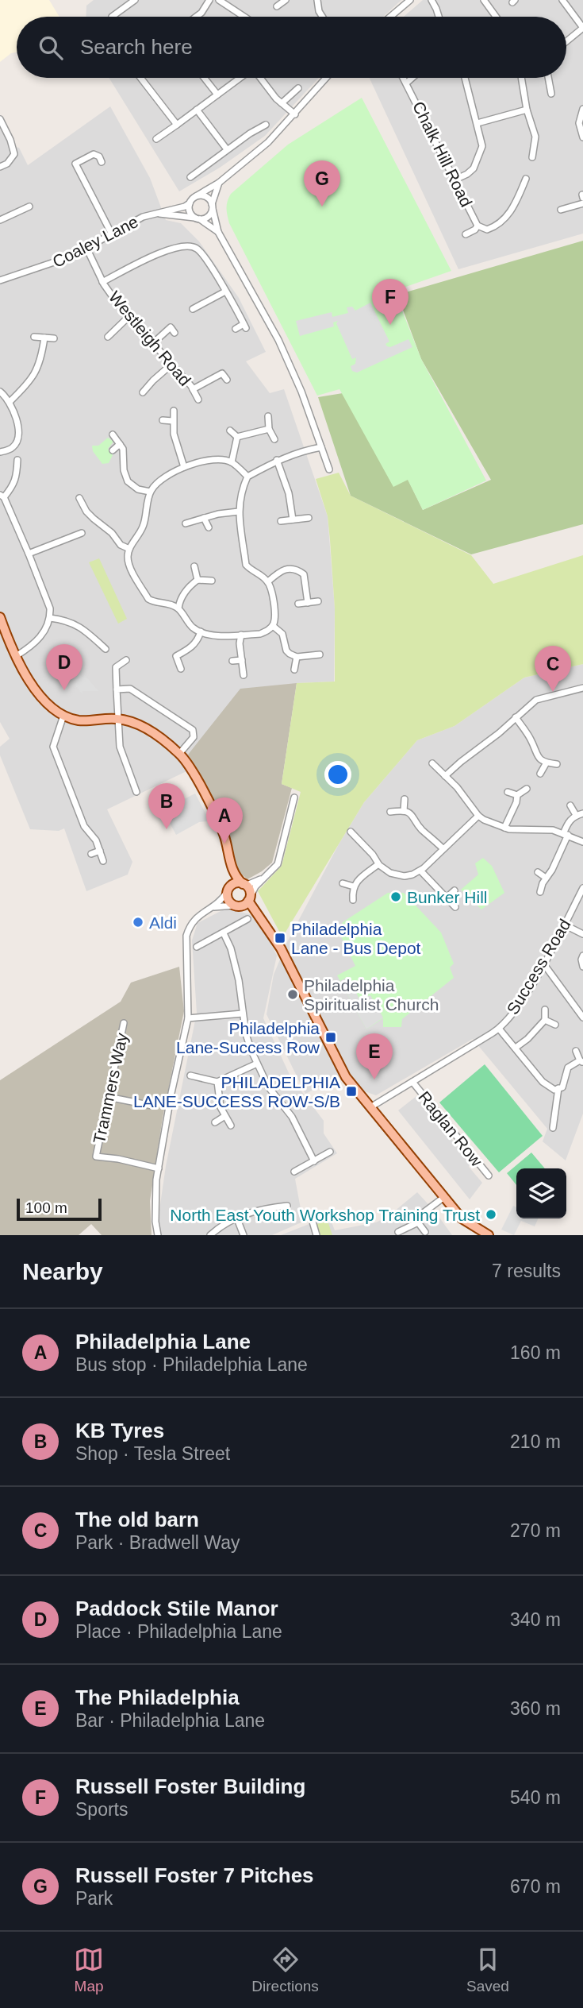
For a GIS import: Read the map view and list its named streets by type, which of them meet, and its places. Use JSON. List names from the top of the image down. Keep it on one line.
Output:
{"streets":{"street":["Chalk Hill Road","Coaley Lane","Westleigh Road","Success Road","Trammers Way","Raglan Row"]},"crossings":[["Coaley Lane","Westleigh Road"],["Success Road","Raglan Row"]],"places":{"other":["Bunker Hill","Aldi","Philadelphia Spiritualist Church","North East Youth Workshop Training Trust"],"transit":["Philadelphia Lane - Bus Depot","Philadelphia Lane-Success Row","PHILADELPHIA LANE-SUCCESS ROW-S/B"]},"scale_bar":"100 m","page":{"search":"Search here","pins":["G","F","D","C","B","A","E"],"scale":"100 m","heading":["Nearby","7 results"],"list":[{"mark":"A","name":"Philadelphia Lane","note":"Bus stop · Philadelphia Lane","value":"160 m"},{"mark":"B","name":"KB Tyres","note":"Shop · Tesla Street","value":"210 m"},{"mark":"C","name":"The old barn","note":"Park · Bradwell Way","value":"270 m"},{"mark":"D","name":"Paddock Stile Manor","note":"Place · Philadelphia Lane","value":"340 m"},{"mark":"E","name":"The Philadelphia","note":"Bar · Philadelphia Lane","value":"360 m"},{"mark":"F","name":"Russell Foster Building","note":"Sports","value":"540 m"},{"mark":"G","name":"Russell Foster 7 Pitches","note":"Park","value":"670 m"}],"nav":["Map","Directions","Saved"]}}
